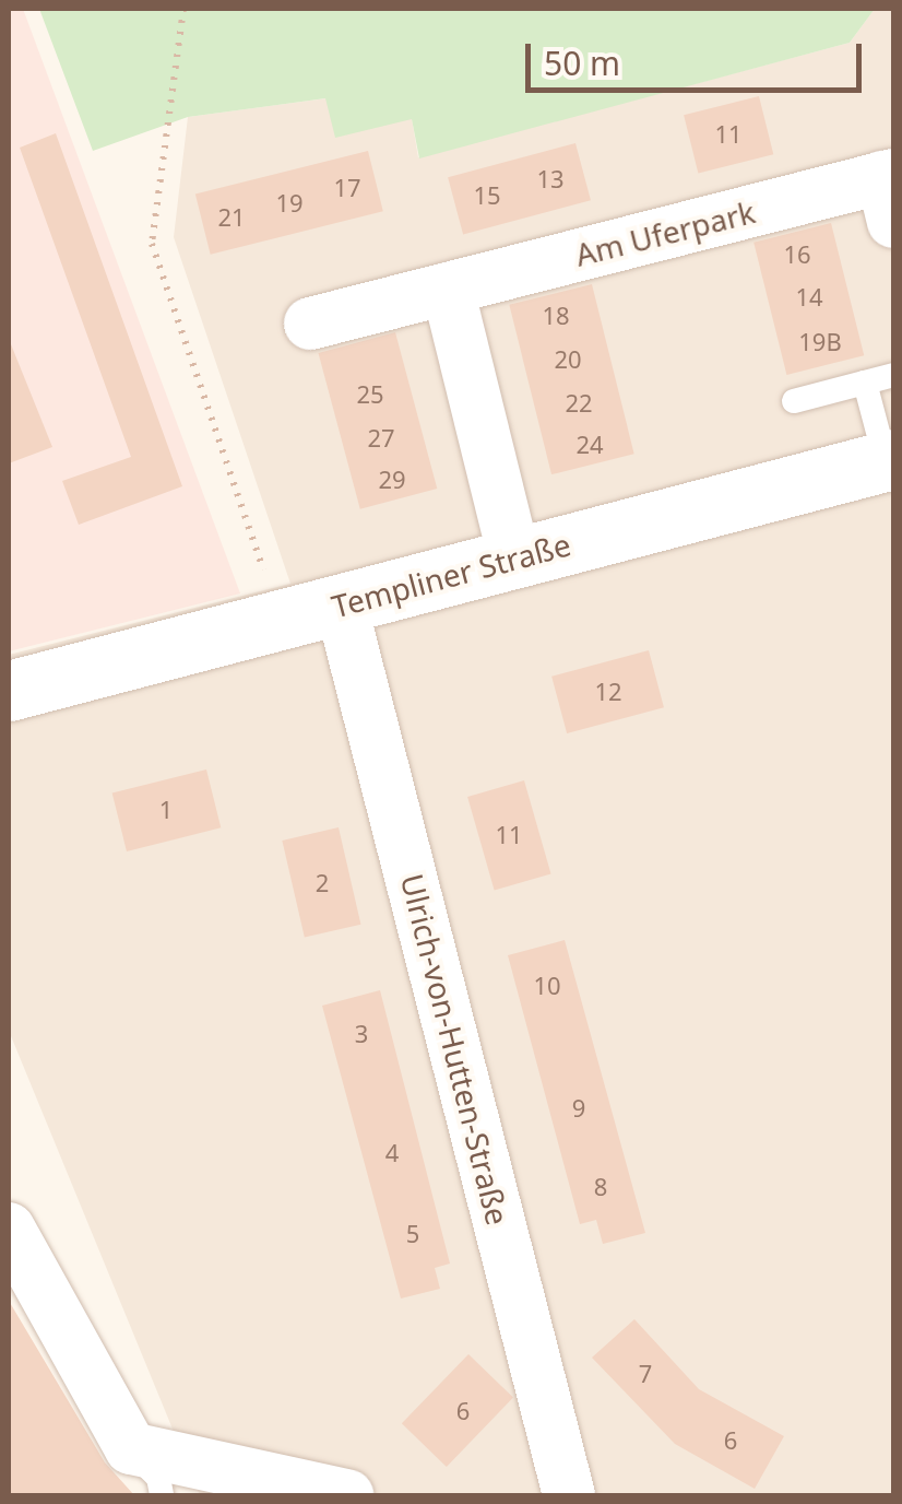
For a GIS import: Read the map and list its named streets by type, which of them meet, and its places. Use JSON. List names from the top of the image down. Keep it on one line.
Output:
{"streets":{"street":["Am Uferpark","Templiner Straße","Ulrich-von-Hutten-Straße"]},"crossings":[["Templiner Straße","Ulrich-von-Hutten-Straße"]],"house_numbers":["11","13","17","15","19","21","16","14","18","19B","20","25","22","27","24","29","12","1","11","2","10","3","9","4","8","5","7","6","6"],"scale_bar":"50 m"}
